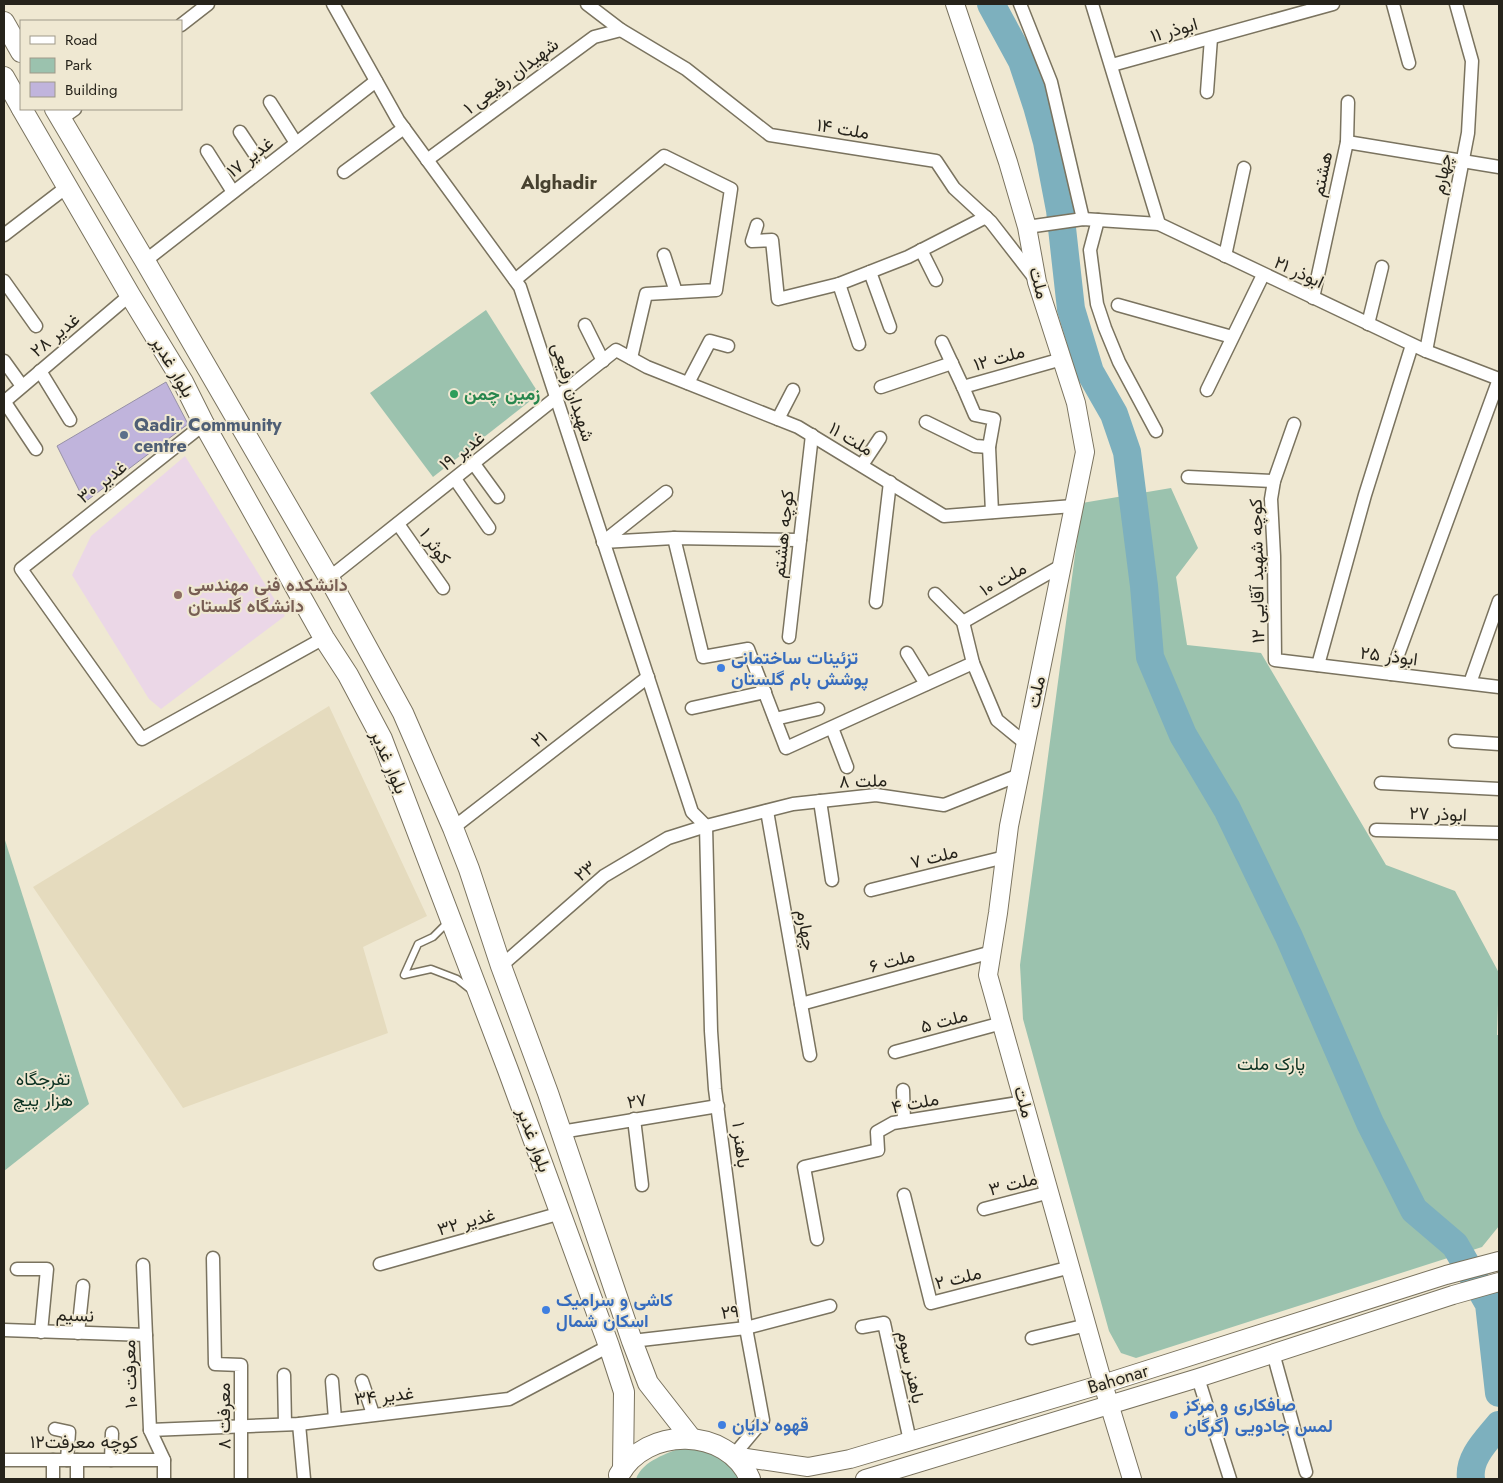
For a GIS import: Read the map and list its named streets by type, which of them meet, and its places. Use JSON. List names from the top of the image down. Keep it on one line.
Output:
{"streets":{"main road":["ملت","بلوار غدیر","Bahonar"],"street":["ابوذر ۱۱","۱ شهیدان رفیعی","۱۴ ملت","۱۷ غدیر","هشتم","چهارم","۲۱ ابوذر","۲۸ غدیر","۱۲ ملت","شهیدان رفیعی","۱۱ ملت","۱۹ غدیر","غدیر ۳۰","کوچه هشتم","۱ کوثر","کوچه شهید آقایی ۱۲","ملت ۱۰","ابوذر ۲۵","۲۱","۸ ملت","ابوذر ۲۷","۷ ملت","۲۳","۶ ملت","۵ ملت","۲۷","۴ ملت","باهنر ۱","۳ ملت","۳۲ غدیر","۲ ملت","۲۹","نسیم","باهنر سوم","معرفت ۱۰","۳۴ غدیر","معرفت ۸","کوچه معرفت۱۲"]},"crossings":[["۱ شهیدان رفیعی","۱۴ ملت"],["۱ شهیدان رفیعی","شهیدان رفیعی"],["۱۴ ملت","ملت"],["۱۷ غدیر","بلوار غدیر"],["۱۷ غدیر","شهیدان رفیعی"],["هشتم","چهارم"],["هشتم","۲۱ ابوذر"],["چهارم","۲۱ ابوذر"],["چهارم","۸ ملت"],["چهارم","۶ ملت"],["۲۱ ابوذر","ملت"],["ملت","۱۲ ملت"],["ملت","۱۱ ملت"],["ملت","ملت ۱۰"],["ملت","۸ ملت"],["ملت","۷ ملت"],["ملت","۶ ملت"],["ملت","۵ ملت"],["ملت","۴ ملت"],["ملت","۳ ملت"],["ملت","۲ ملت"],["ملت","Bahonar"],["۲۸ غدیر","بلوار غدیر"],["بلوار غدیر","۱۹ غدیر"],["بلوار غدیر","غدیر ۳۰"],["بلوار غدیر","۲۱"],["بلوار غدیر","۲۳"],["بلوار غدیر","۲۷"],["بلوار غدیر","۳۲ غدیر"],["بلوار غدیر","۲۹"],["بلوار غدیر","۳۴ غدیر"],["شهیدان رفیعی","۱۹ غدیر"],["شهیدان رفیعی","۲۱"],["شهیدان رفیعی","۸ ملت"],["شهیدان رفیعی","۲۳"],["شهیدان رفیعی","باهنر ۱"],["۱۱ ملت","۱۹ غدیر"],["۱۱ ملت","کوچه هشتم"],["۱۹ غدیر","۱ کوثر"],["کوچه شهید آقایی ۱۲","ابوذر ۲۵"],["۸ ملت","۲۳"],["۸ ملت","باهنر ۱"],["۲۳","باهنر ۱"],["۲۷","باهنر ۱"],["باهنر ۱","۲۹"],["باهنر ۱","Bahonar"],["نسیم","معرفت ۱۰"],["باهنر سوم","Bahonar"],["معرفت ۱۰","۳۴ غدیر"],["معرفت ۱۰","کوچه معرفت۱۲"],["۳۴ غدیر","معرفت ۸"]],"districts":["Alghadir"],"parks":["پارک ملت","تفرجگاه هزار پیچ"],"places":["زمین چمن","Qadir Community centre","دانشکده فنی مهندسی دانشگاه گلستان","تزئینات ساختمانی پوشش بام گلستان","کاشی و سرامیک اسکان شمال","صافکاری و مرکز لمس جادویی (گرگان","قهوه دایان"],"legend":["Road","Park","Building"]}
